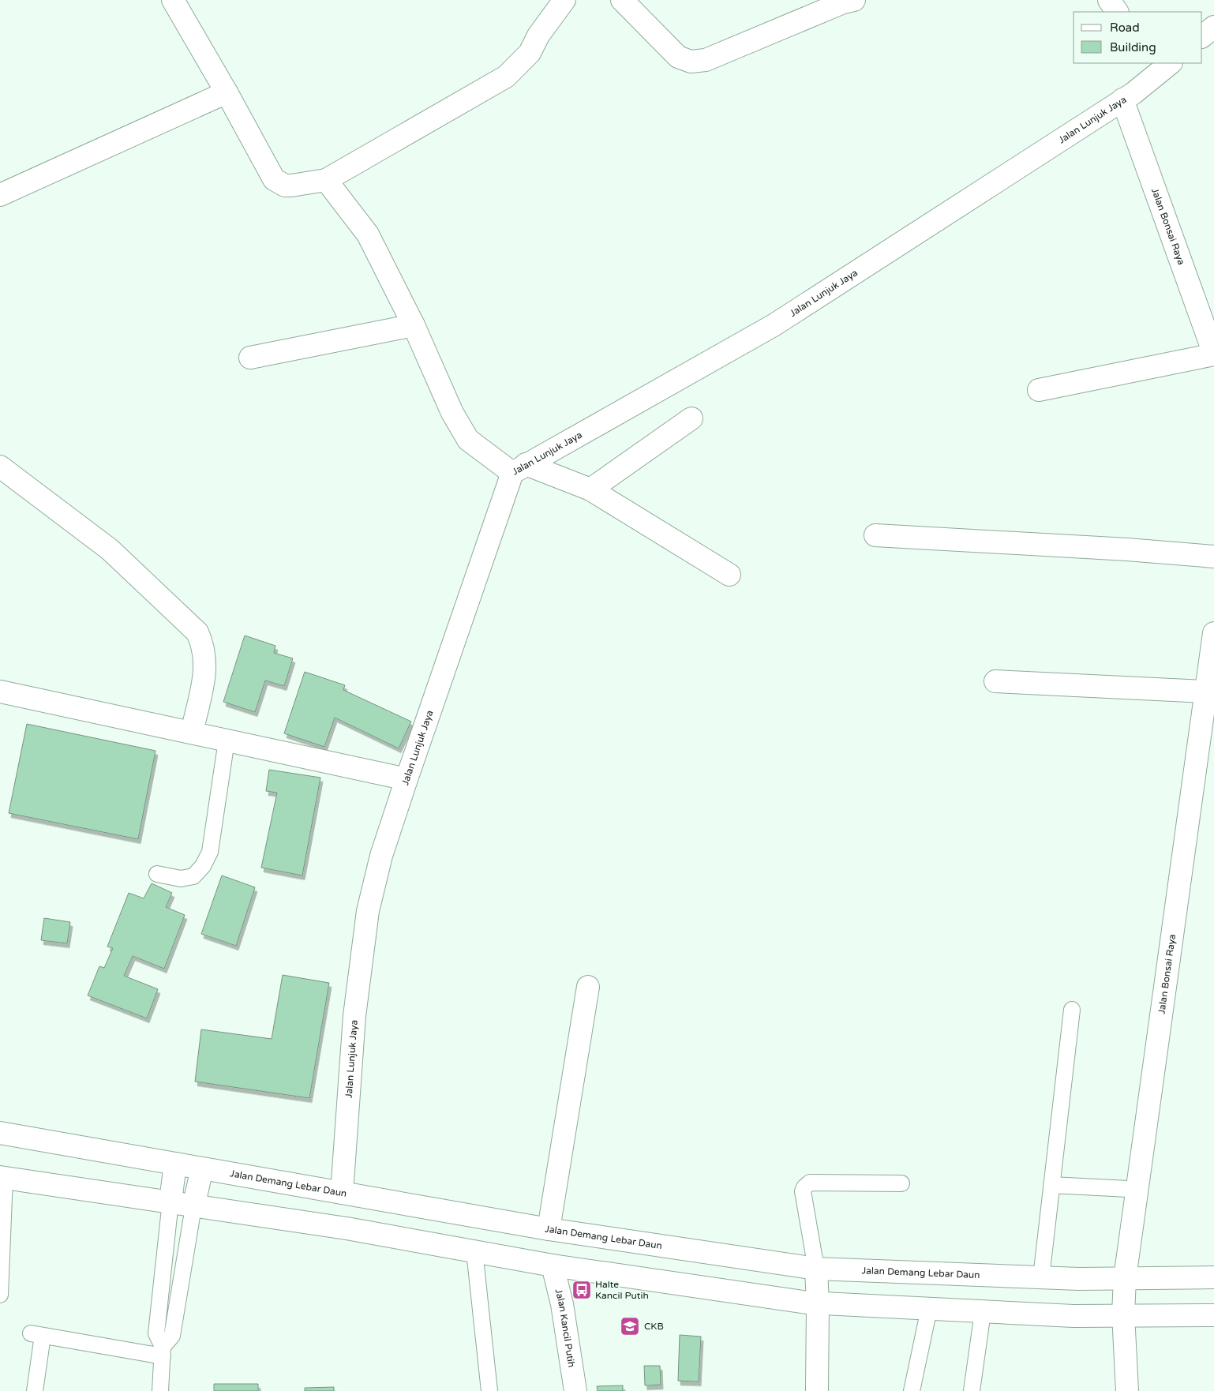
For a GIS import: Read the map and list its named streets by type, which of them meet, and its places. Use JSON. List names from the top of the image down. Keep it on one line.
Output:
{"streets":{"main road":["Jalan Lunjuk Jaya","Jalan Bonsai Raya","Jalan Demang Lebar Daun","Jalan Kancil Putih"]},"crossings":[["Jalan Lunjuk Jaya","Jalan Bonsai Raya"],["Jalan Lunjuk Jaya","Jalan Demang Lebar Daun"],["Jalan Bonsai Raya","Jalan Demang Lebar Daun"]],"places":{"bus stop":["Halte Kancil Putih"],"school or university":["CKB"]},"legend":["Road","Building"]}
